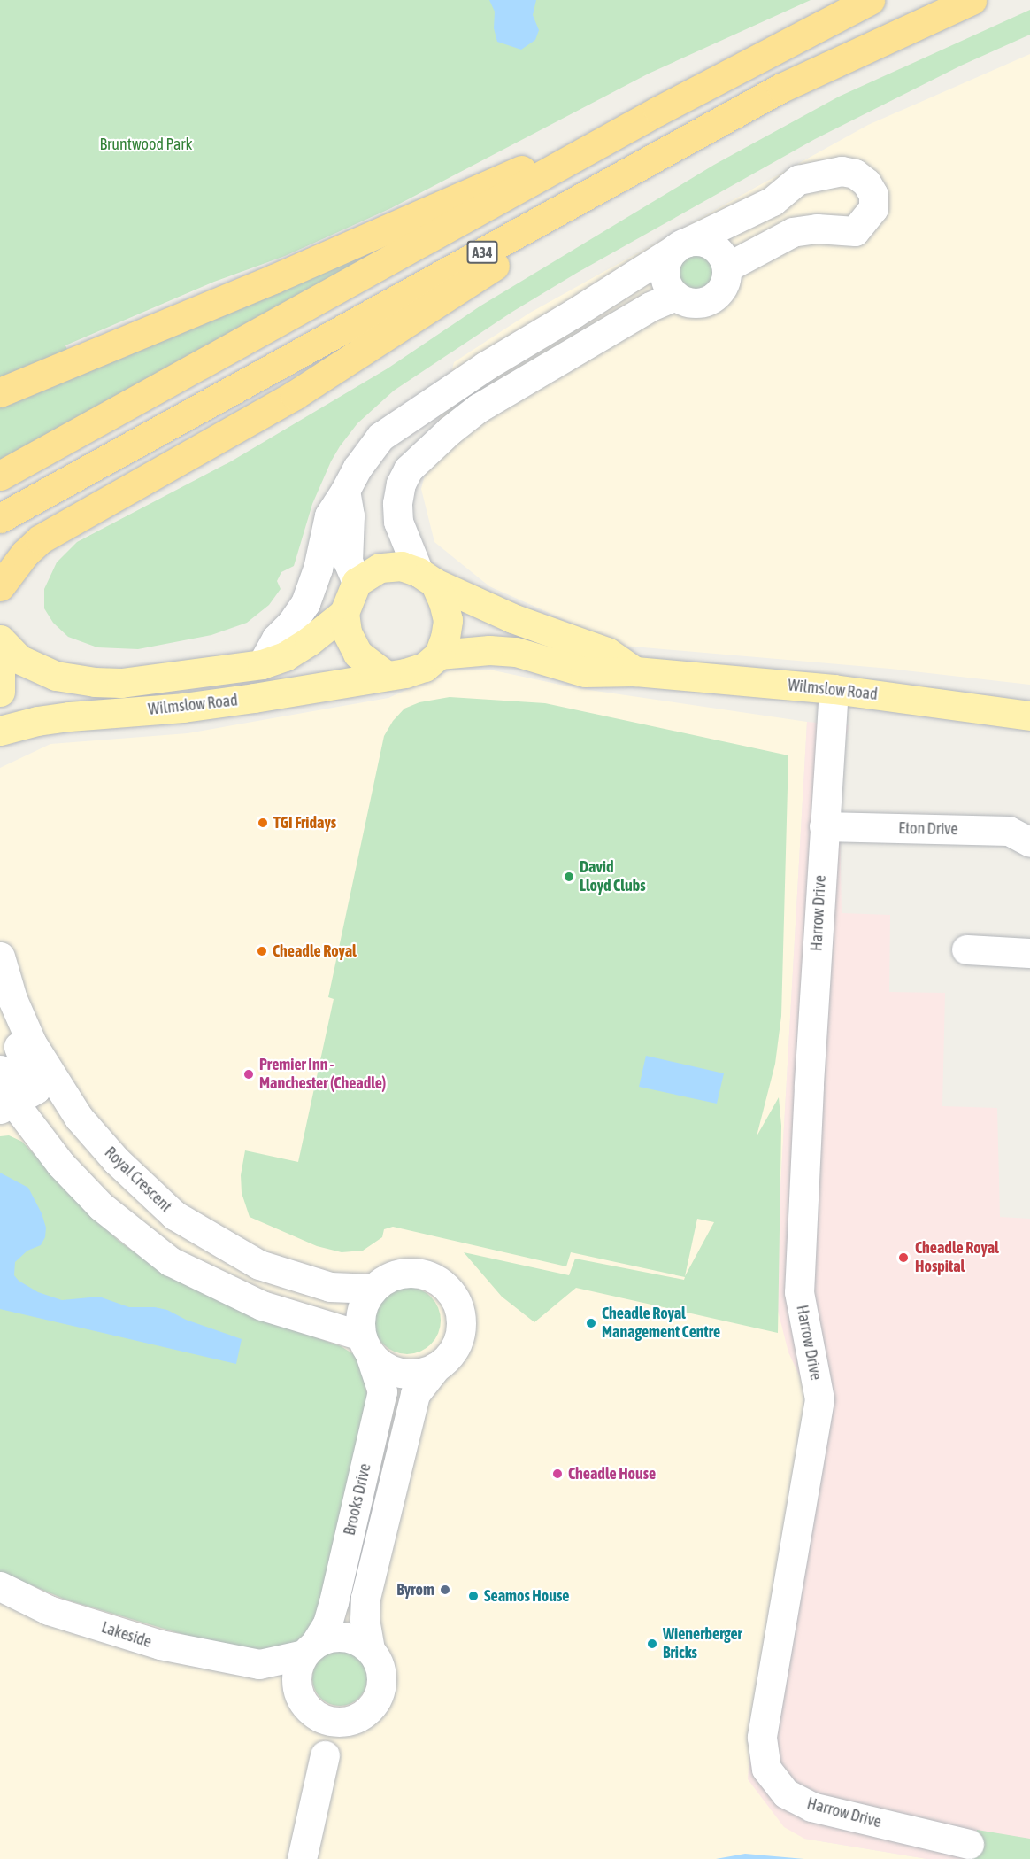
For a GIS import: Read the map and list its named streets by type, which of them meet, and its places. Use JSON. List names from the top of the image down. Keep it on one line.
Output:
{"streets":{"highway":["A34"],"main road":["Wilmslow Road"],"street":["Eton Drive","Harrow Drive","Royal Crescent","Brooks Drive","Lakeside"]},"crossings":[["Wilmslow Road","Harrow Drive"],["Eton Drive","Harrow Drive"],["Royal Crescent","Brooks Drive"],["Brooks Drive","Lakeside"]],"parks":["Bruntwood Park"],"places":["TGI Fridays","David Lloyd Clubs","Cheadle Royal","Premier Inn - Manchester (Cheadle)","Cheadle Royal Hospital","Cheadle Royal Management Centre","Cheadle House","Byrom","Seamos House","Wienerberger Bricks"]}
